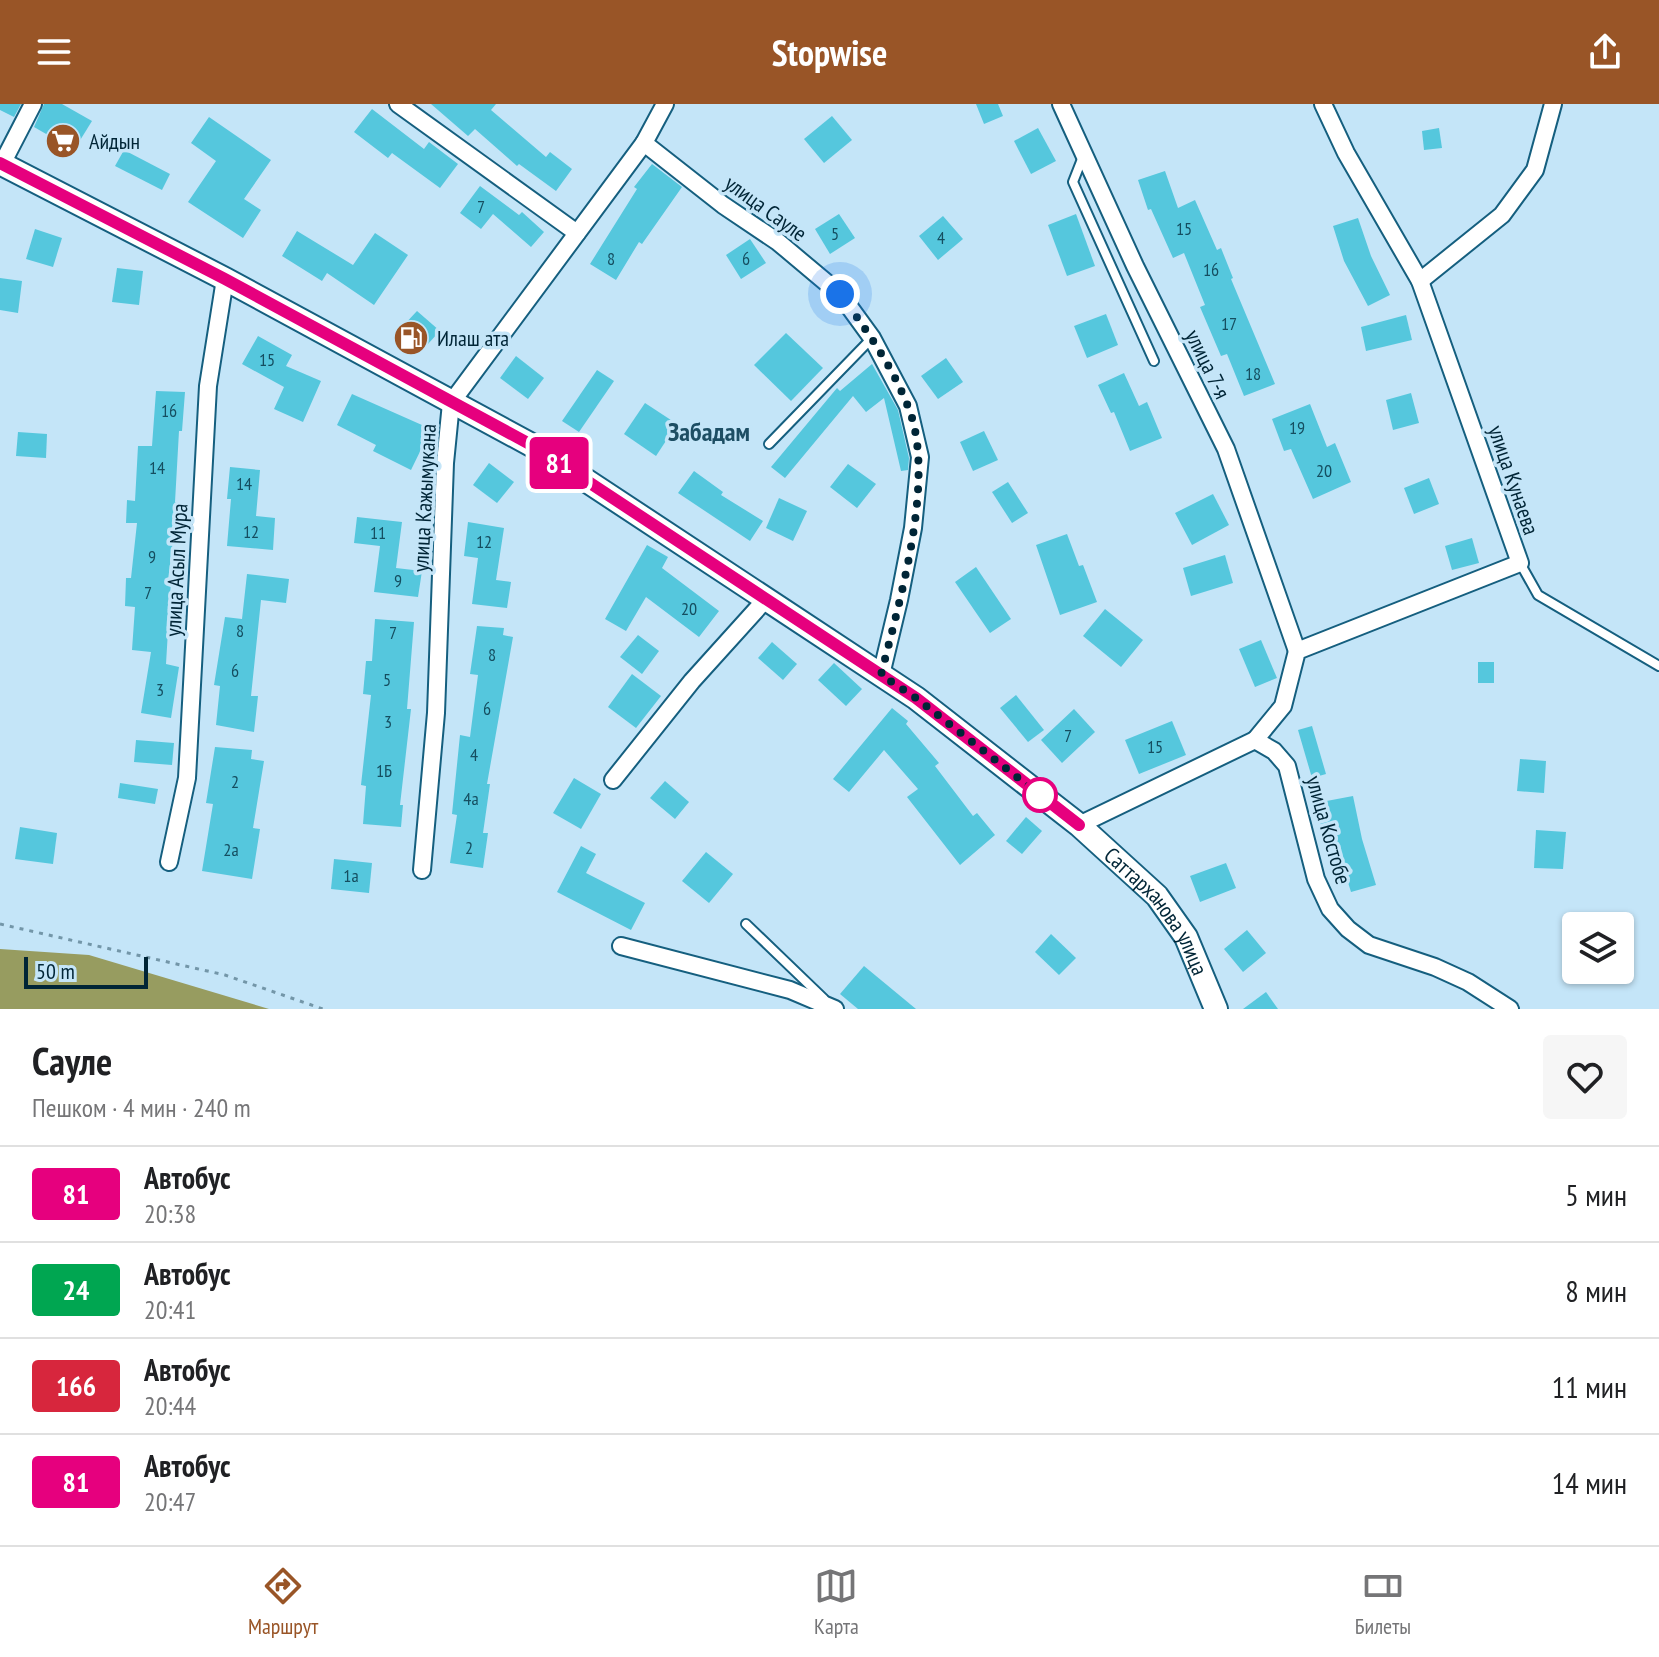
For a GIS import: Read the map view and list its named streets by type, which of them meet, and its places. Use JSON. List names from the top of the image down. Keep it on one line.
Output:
{"streets":{"street":["улица Сауле","улица 7-я","улица Кунаева","улица Кажымукана","улица Асыл Мура","улица Костобе","Саттарханова улица"]},"crossings":[["улица Сауле","улица Кажымукана"],["улица Сауле","Саттарханова улица"],["улица 7-я","улица Кунаева"],["улица Кажымукана","Саттарханова улица"],["улица Асыл Мура","Саттарханова улица"]],"districts":["Забадам"],"places":{"supermarket":["Айдын"],"fuel station":["Илаш ата"]},"lines":["bus line 81"],"house_numbers":["7","15","5","4","8","6","16","17","15","18","16","19","14","20","14","12","11","12","9","9","7","20","8","7","8","6","5","3","6","3","7","15","4","1Б","2","4а","2","2а","1а"],"scale_bar":"50 m","page":{"header":"Stopwise","on_map":"81","scale":"50 m","heading":["Сауле","Пешком · 4 мин · 240 m"],"list":[{"mark":"81","name":"Автобус","note":"20:38","value":"5 мин"},{"mark":"24","name":"Автобус","note":"20:41","value":"8 мин"},{"mark":"166","name":"Автобус","note":"20:44","value":"11 мин"},{"mark":"81","name":"Автобус","note":"20:47","value":"14 мин"}],"tabs":["Маршрут","Карта","Билеты"]}}
